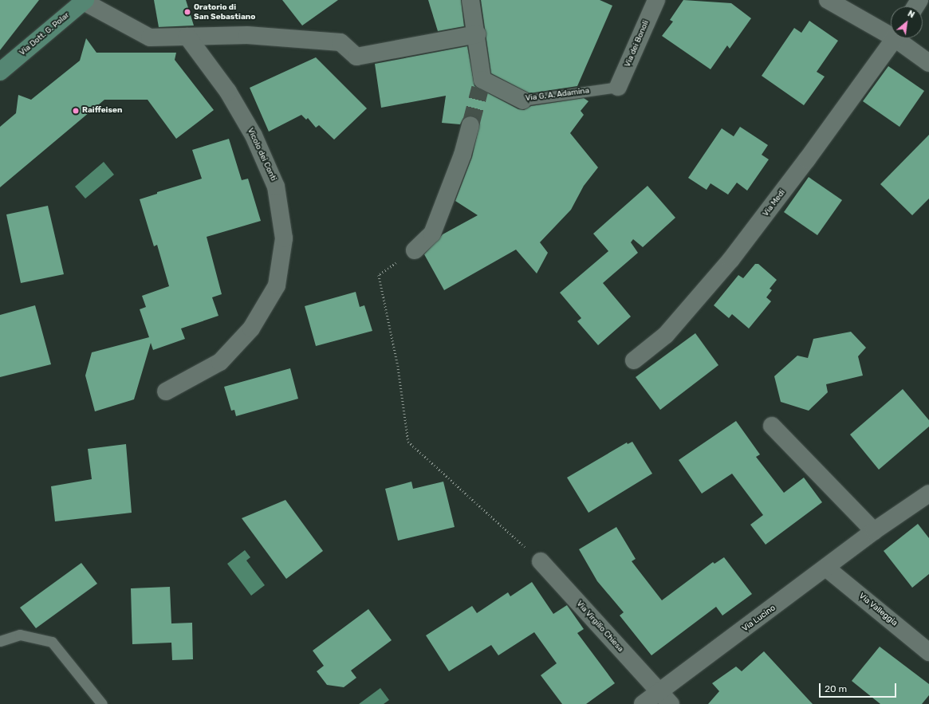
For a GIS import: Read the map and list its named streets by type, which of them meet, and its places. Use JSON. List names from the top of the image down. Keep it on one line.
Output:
{"streets":{"street":["Via Dott. G. Polar","Via dei Bonoli","Via G. A. Adamina","Vicolo dei Conti","Via Medi","Via Valleggia","Via Lucino","Via Virgilio Chiesa"]},"crossings":[["Via dei Bonoli","Via G. A. Adamina"],["Via Valleggia","Via Lucino"],["Via Lucino","Via Virgilio Chiesa"]],"places":["Oratorio di San Sebastiano","Raiffeisen"],"scale_bar":"20 m","north":"top right"}
